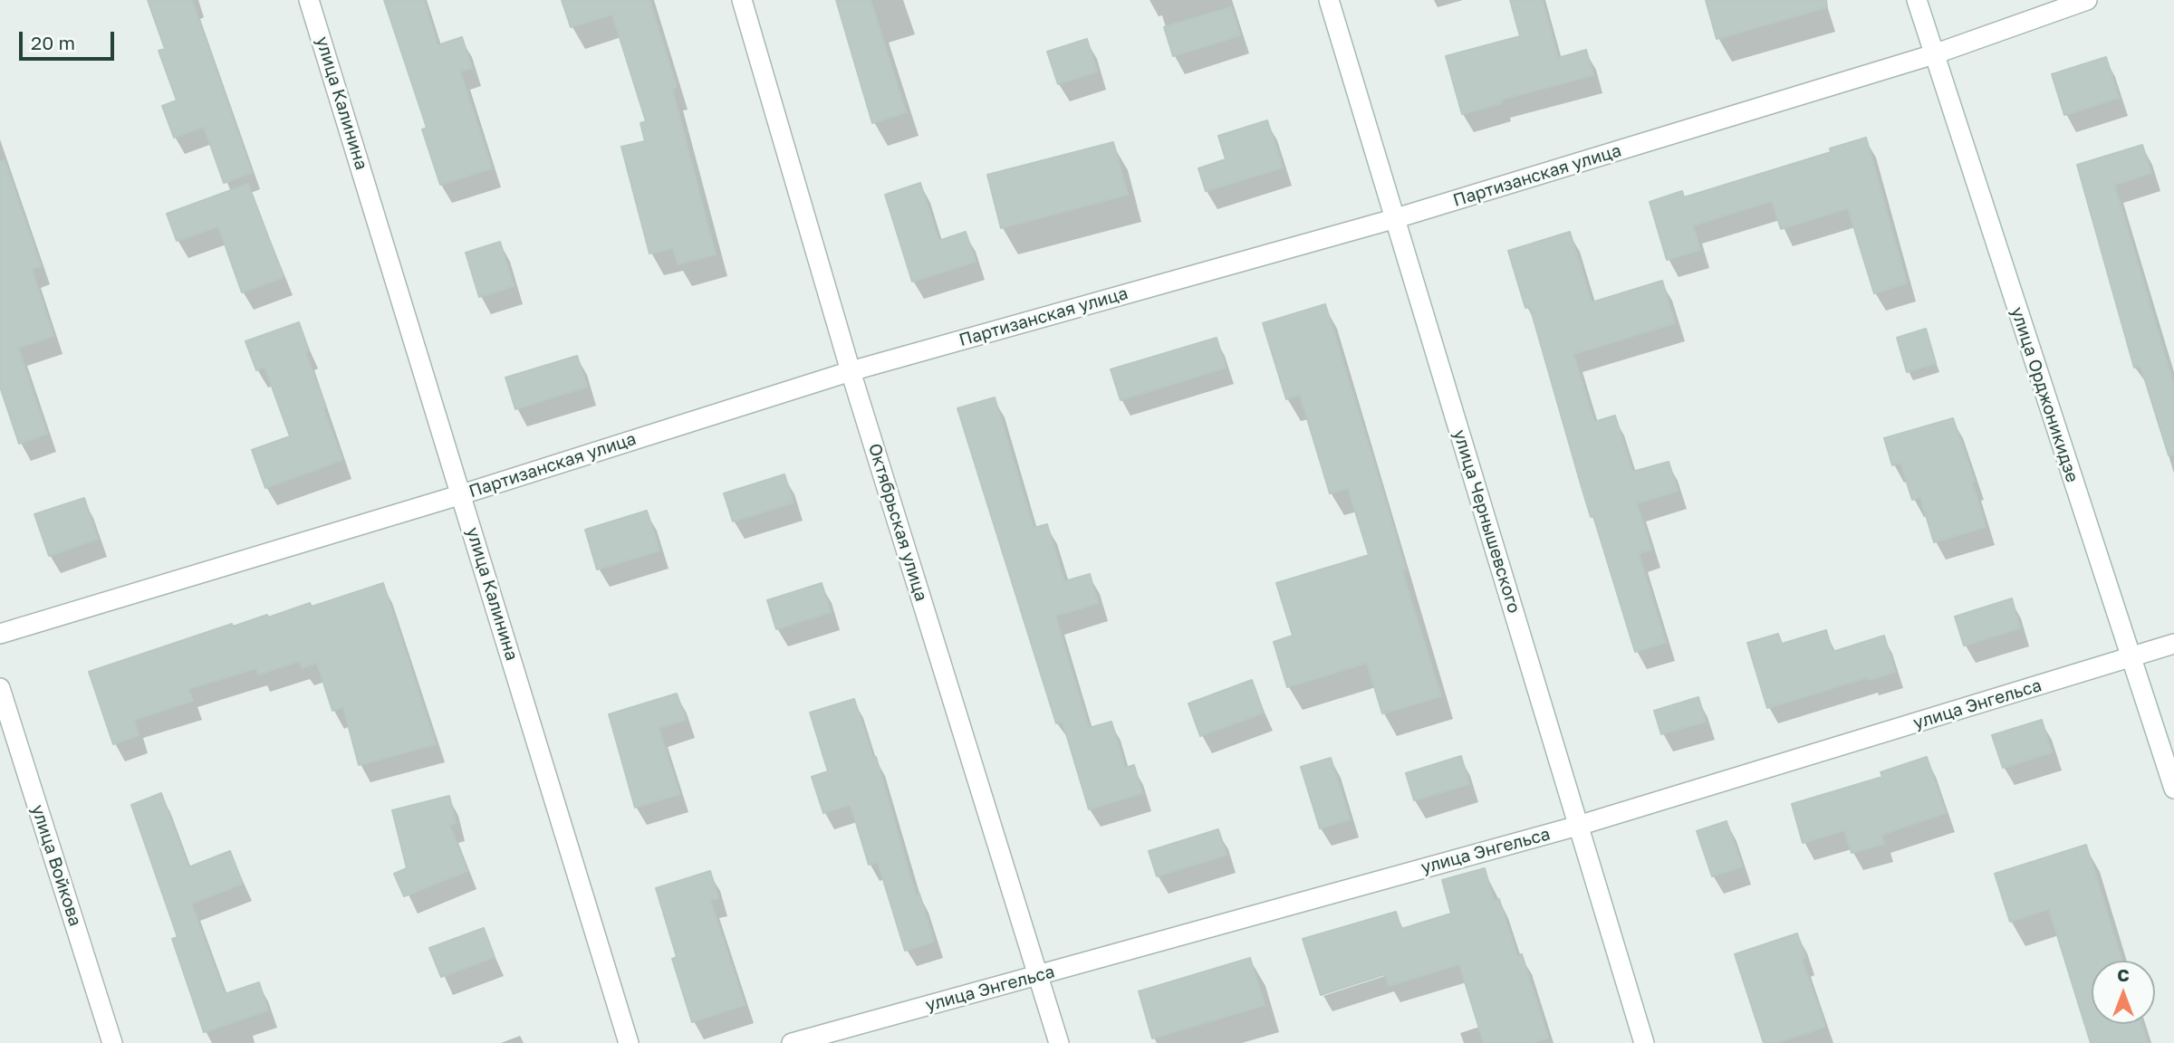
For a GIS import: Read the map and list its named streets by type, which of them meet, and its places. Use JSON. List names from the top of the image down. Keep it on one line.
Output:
{"streets":{"street":["улица Калинина","Партизанская улица","улица Орджоникидзе","улица Чернышевского","Октябрьская улица","улица Энгельса","улица Войкова"]},"crossings":[["улица Калинина","Партизанская улица"],["Партизанская улица","улица Орджоникидзе"],["Партизанская улица","улица Чернышевского"],["Партизанская улица","Октябрьская улица"],["улица Орджоникидзе","улица Энгельса"],["улица Чернышевского","улица Энгельса"],["Октябрьская улица","улица Энгельса"]],"scale_bar":"20 m","north":"top"}
